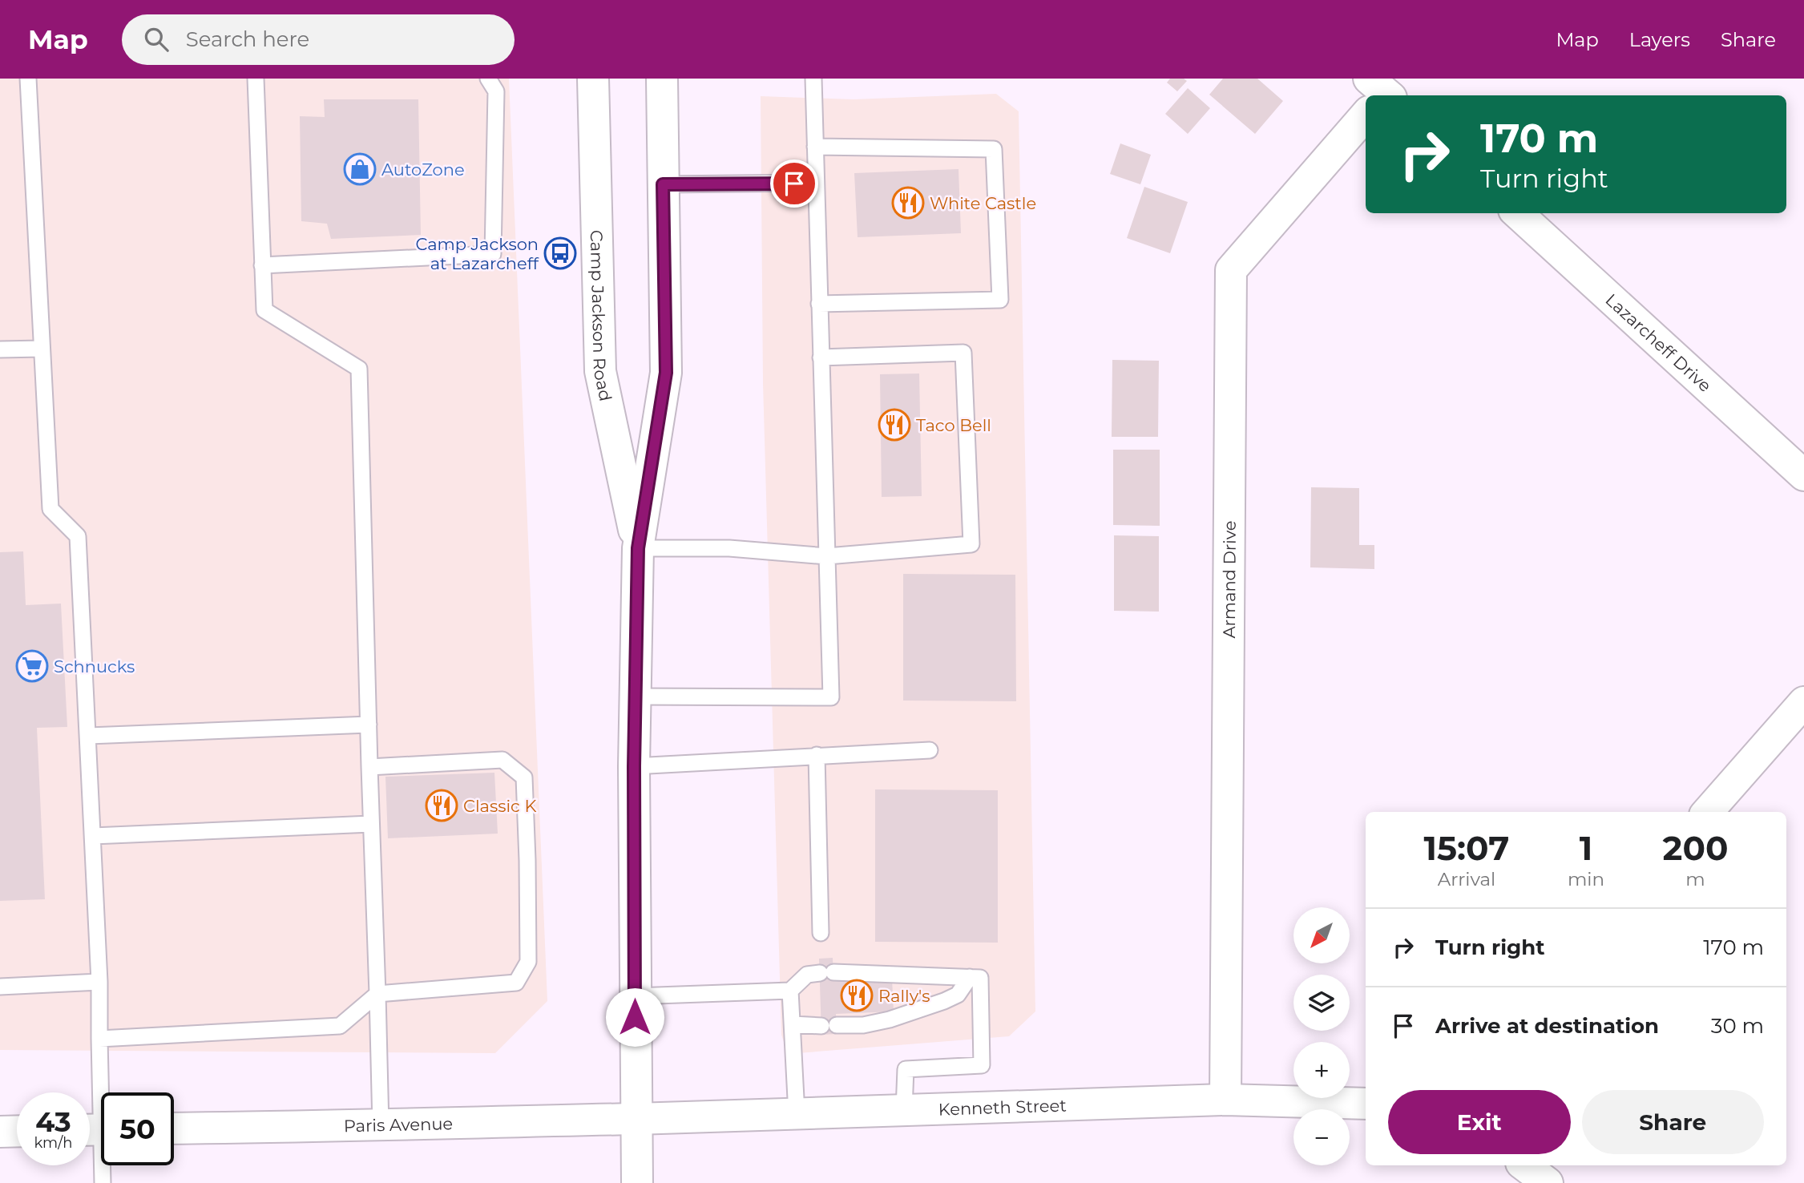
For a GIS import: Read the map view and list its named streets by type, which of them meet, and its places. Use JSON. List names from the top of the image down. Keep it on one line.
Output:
{"streets":{"street":["Camp Jackson Road","Lazarcheff Drive","Armand Drive","Kenneth Street","Paris Avenue"]},"crossings":[["Camp Jackson Road","Kenneth Street"],["Camp Jackson Road","Paris Avenue"],["Armand Drive","Kenneth Street"],["Kenneth Street","Paris Avenue"]],"places":{"shop":["AutoZone"],"restaurant":["White Castle","Taco Bell","Classic K","Rally's"],"bus stop":["Camp Jackson at Lazarcheff"],"supermarket":["Schnucks"]},"north":"bottom left","page":{"header":"Map","search":"Search here","nav":["Map","Layers","Share"],"turn":["170 m","Turn right"],"eta":["15:07","Arrival","1","min","200","m"],"map_buttons":["+","−"],"list":[{"name":"Turn right","value":"170 m"},{"name":"Arrive at destination","value":"30 m"}],"buttons":["Exit","Share"],"speed":"43 km/h","limit":"50"}}
